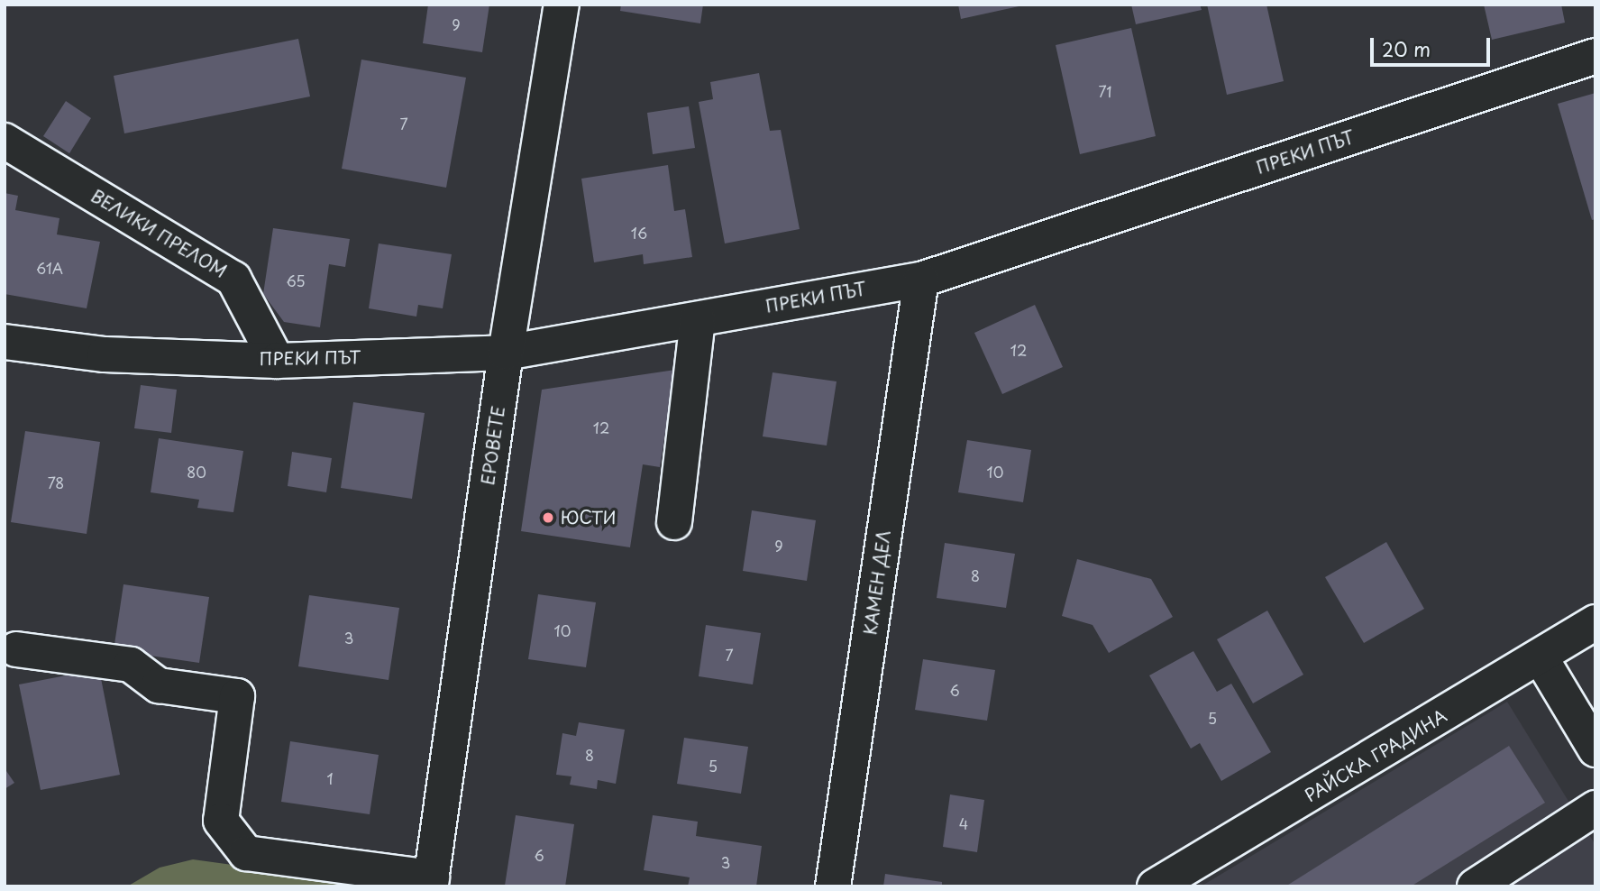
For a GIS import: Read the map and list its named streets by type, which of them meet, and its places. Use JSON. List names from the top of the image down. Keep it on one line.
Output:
{"streets":{"street":["ПРЕКИ ПЪТ","ВЕЛИКИ ПРЕЛОМ","ЕРОВЕТЕ","КАМЕН ДЕЛ","РАЙСКА ГРАДИНА"]},"crossings":[["ПРЕКИ ПЪТ","ВЕЛИКИ ПРЕЛОМ"],["ПРЕКИ ПЪТ","ЕРОВЕТЕ"],["ПРЕКИ ПЪТ","КАМЕН ДЕЛ"]],"places":["ЮСТИ"],"house_numbers":["9","71","7","16","61А","65","12","12","80","10","78","9","8","10","3","7","6","5","8","5","1","4","6","3"],"scale_bar":"20 m"}
